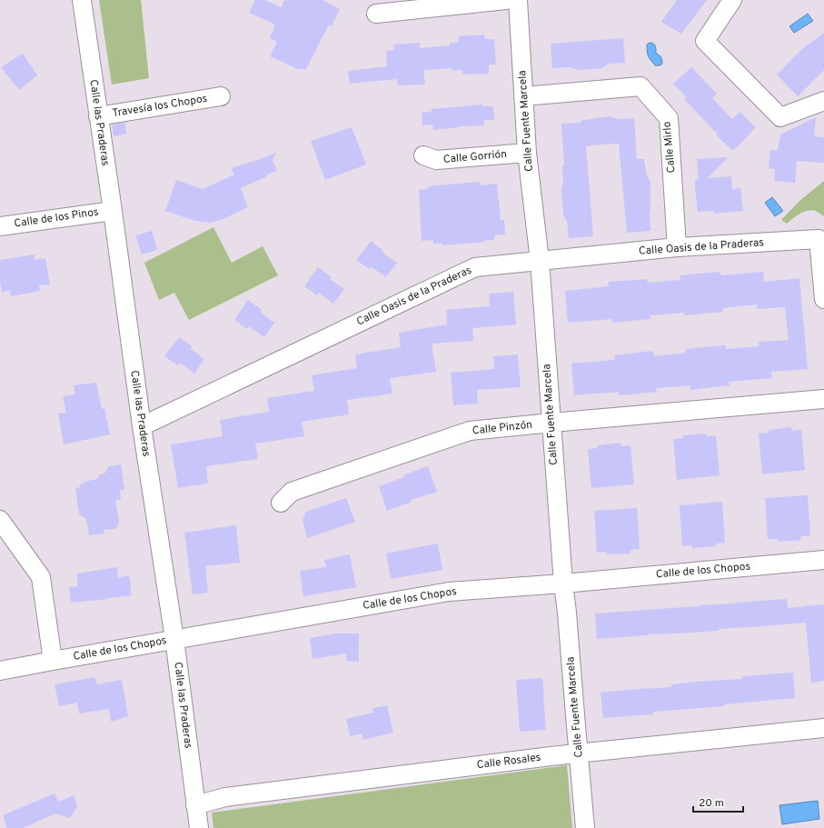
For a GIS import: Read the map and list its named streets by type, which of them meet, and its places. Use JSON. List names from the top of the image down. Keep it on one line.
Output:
{"streets":{"street":["Travesía los Chopos","Calle Fuente Marcela","Calle las Praderas","Calle Mirlo","Calle Gorrión","Calle de los Pinos","Calle Oasis de la Praderas","Calle Pinzón","Calle de los Chopos","Calle Rosales"]},"crossings":[["Travesía los Chopos","Calle las Praderas"],["Calle Fuente Marcela","Calle Mirlo"],["Calle Fuente Marcela","Calle Gorrión"],["Calle Fuente Marcela","Calle Oasis de la Praderas"],["Calle Fuente Marcela","Calle Pinzón"],["Calle Fuente Marcela","Calle de los Chopos"],["Calle Fuente Marcela","Calle Rosales"],["Calle las Praderas","Calle de los Pinos"],["Calle las Praderas","Calle Oasis de la Praderas"],["Calle las Praderas","Calle de los Chopos"],["Calle las Praderas","Calle Rosales"],["Calle Mirlo","Calle Oasis de la Praderas"]],"scale_bar":"20 m"}
